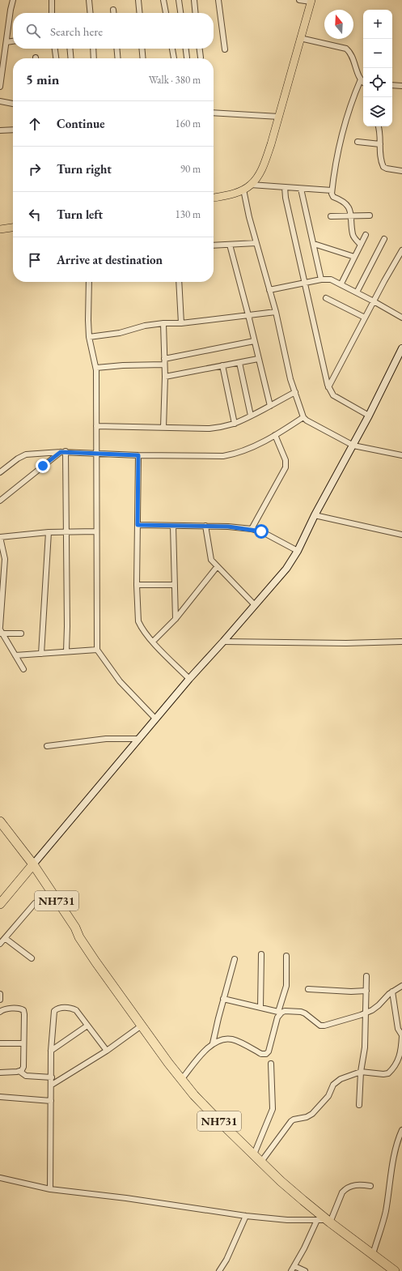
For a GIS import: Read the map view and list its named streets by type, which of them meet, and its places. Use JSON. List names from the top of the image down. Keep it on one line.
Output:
{"streets":{"highway":["NH731"]},"north":"top","page":{"map_buttons":["+","−"],"search":"Search here","heading":["5 min","Walk · 380 m"],"list":[["Continue","160 m"],["Turn right","90 m"],["Turn left","130 m"],"Arrive at destination"]}}
